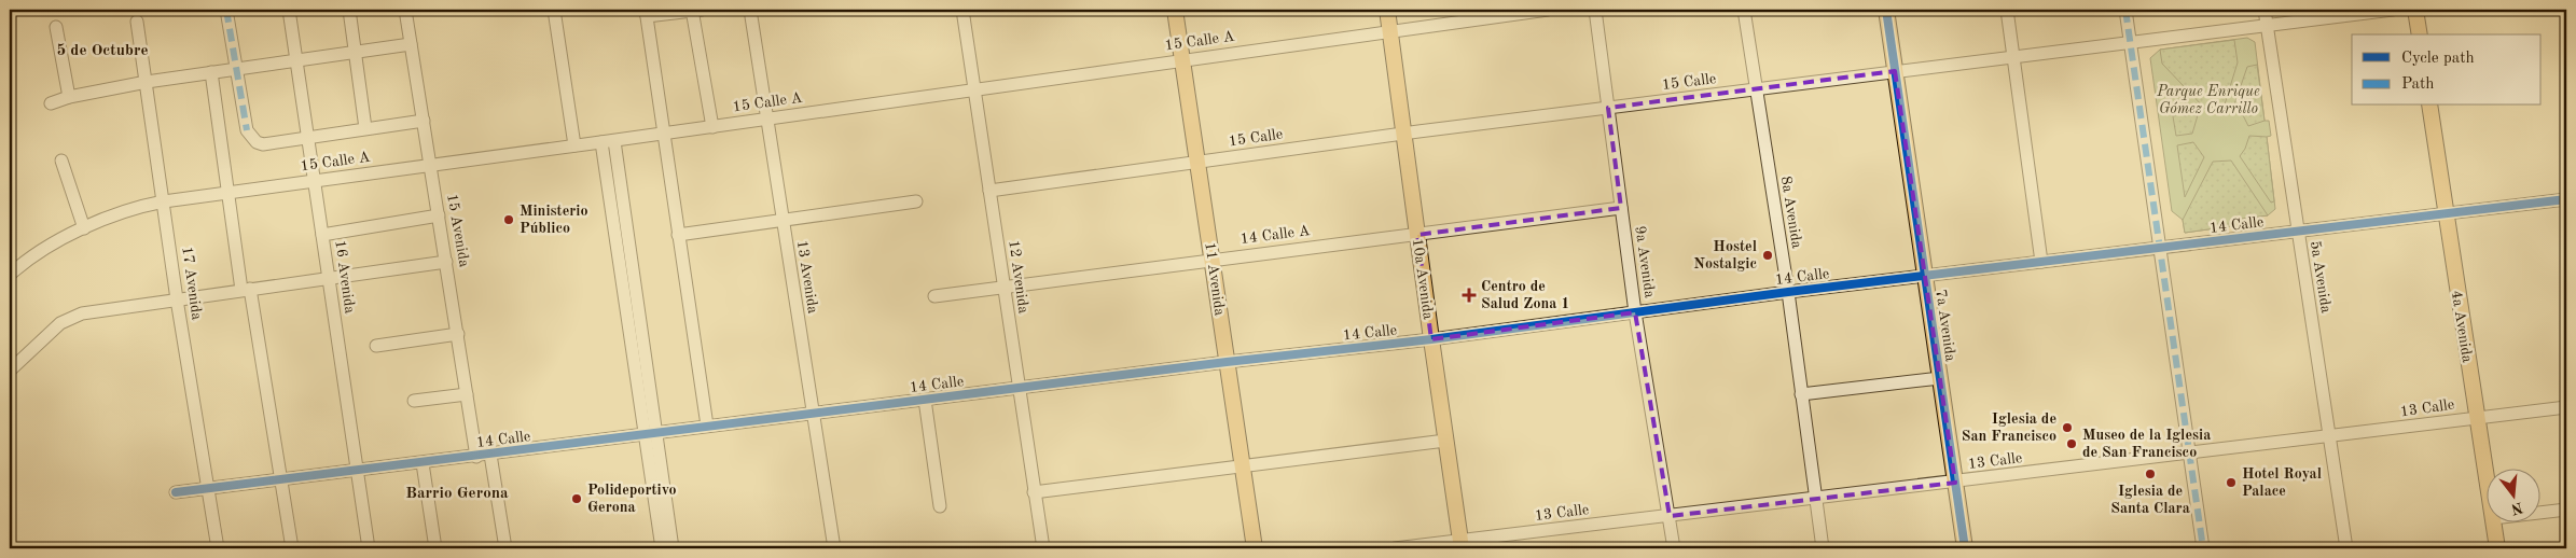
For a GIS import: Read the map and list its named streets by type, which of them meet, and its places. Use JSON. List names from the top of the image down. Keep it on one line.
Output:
{"streets":{"main road":["11 Avenida","10a Avenida","7a Avenida","4a Avenida"],"street":["15 Calle A","15 Calle","8a Avenida","14 Calle","15 Avenida","14 Calle A","9a Avenida","16 Avenida","13 Avenida","12 Avenida","5a Avenida","17 Avenida","13 Calle"]},"crossings":[["15 Calle A","15 Avenida"],["15 Calle A","16 Avenida"],["15 Calle A","13 Avenida"],["15 Calle A","12 Avenida"],["15 Calle A","11 Avenida"],["15 Calle A","10a Avenida"],["15 Calle A","17 Avenida"],["15 Calle","8a Avenida"],["15 Calle","9a Avenida"],["15 Calle","12 Avenida"],["15 Calle","5a Avenida"],["15 Calle","11 Avenida"],["15 Calle","10a Avenida"],["15 Calle","7a Avenida"],["8a Avenida","14 Calle"],["8a Avenida","13 Calle"],["14 Calle","15 Avenida"],["14 Calle","9a Avenida"],["14 Calle","16 Avenida"],["14 Calle","13 Avenida"],["14 Calle","12 Avenida"],["14 Calle","5a Avenida"],["14 Calle","11 Avenida"],["14 Calle","10a Avenida"],["14 Calle","17 Avenida"],["14 Calle","7a Avenida"],["14 Calle","4a Avenida"],["14 Calle A","9a Avenida"],["14 Calle A","12 Avenida"],["14 Calle A","11 Avenida"],["14 Calle A","10a Avenida"],["9a Avenida","13 Calle"],["5a Avenida","13 Calle"],["10a Avenida","13 Calle"],["7a Avenida","13 Calle"],["4a Avenida","13 Calle"]],"districts":["5 de Octubre","Barrio Gerona"],"parks":["Parque Enrique Gómez Carrillo"],"places":{"other":["Ministerio Público","Hostel Nostalgic","Iglesia de San Francisco","Museo de la Iglesia de San Francisco","Iglesia de Santa Clara","Hotel Royal Palace","Polideportivo Gerona"],"health":["Centro de Salud Zona 1"]},"legend":["Cycle path","Path"],"north":"bottom"}
